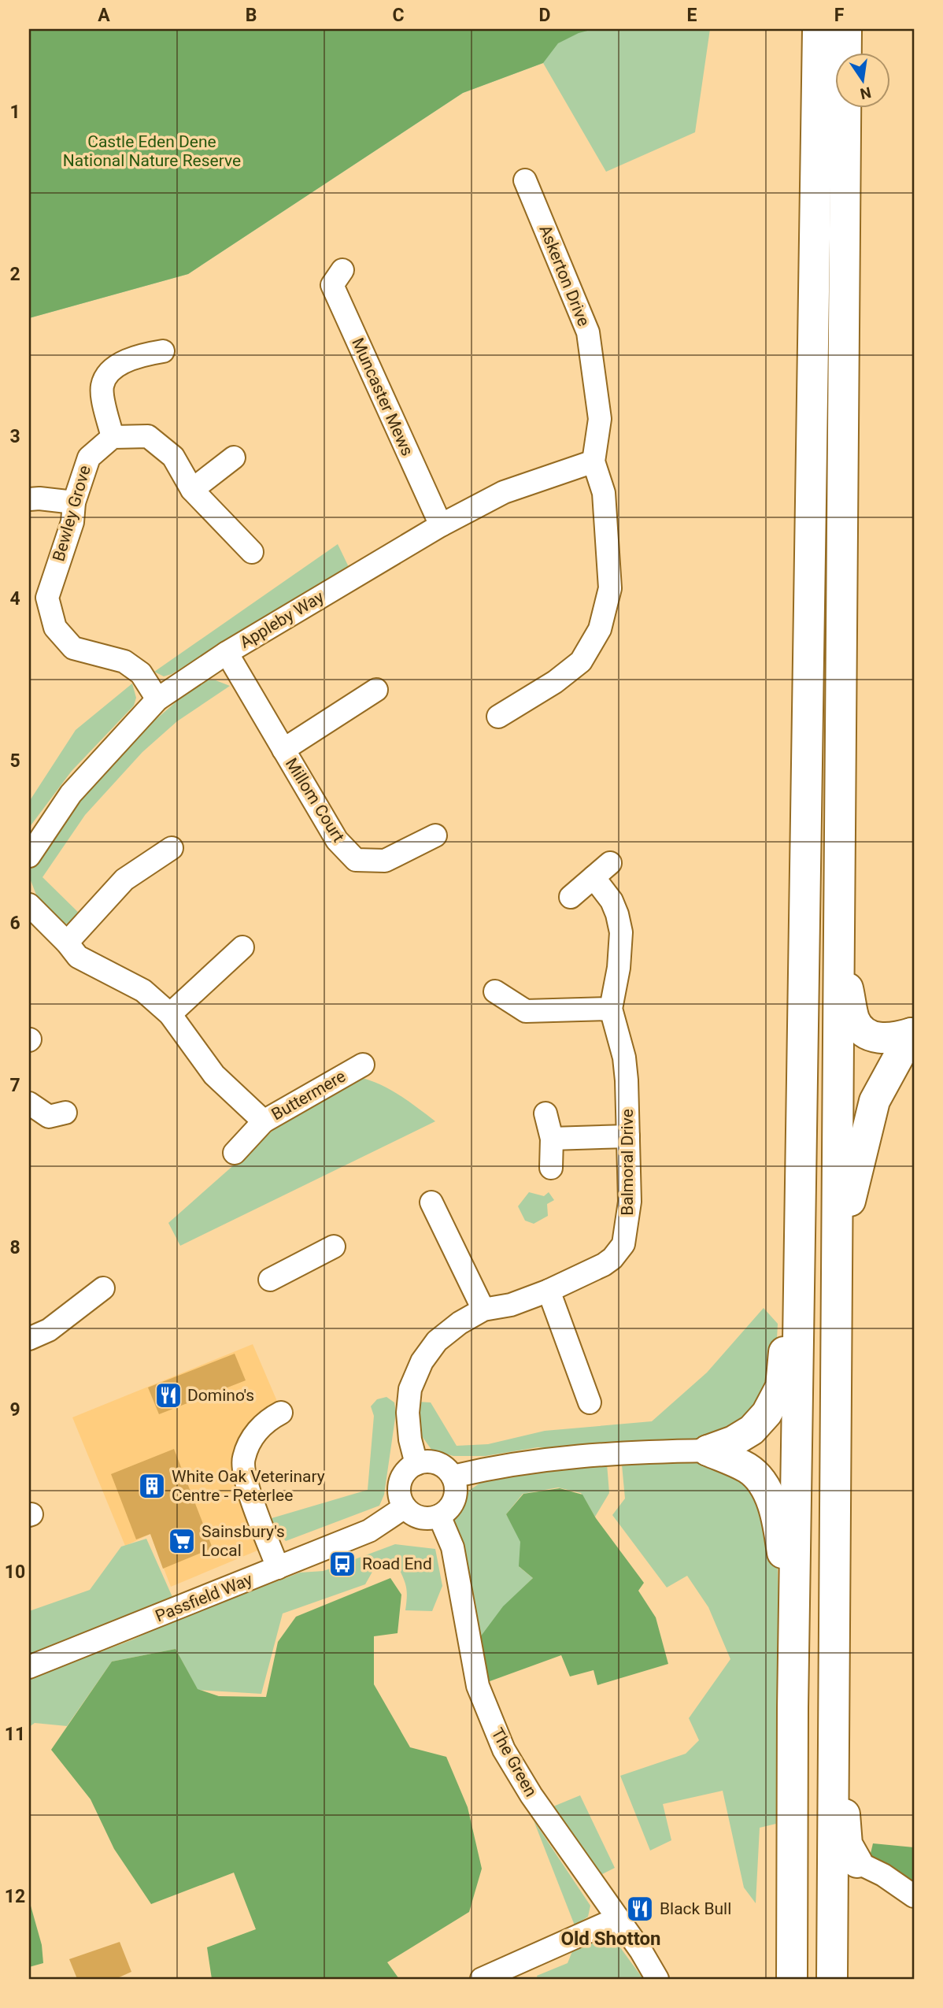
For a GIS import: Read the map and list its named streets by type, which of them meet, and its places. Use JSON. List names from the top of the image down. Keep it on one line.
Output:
{"streets":{"street":["Askerton Drive","Muncaster Mews","Bewley Grove","Appleby Way","Millom Court","Buttermere","Balmoral Drive","Passfield Way","The Green"]},"crossings":[["Askerton Drive","Appleby Way"],["Muncaster Mews","Appleby Way"],["Bewley Grove","Appleby Way"],["Appleby Way","Millom Court"],["Balmoral Drive","Passfield Way"],["Balmoral Drive","The Green"],["Passfield Way","The Green"]],"districts":["Old Shotton"],"parks":["Castle Eden Dene National Nature Reserve"],"places":{"restaurant":["Domino's","Black Bull"],"building":["White Oak Veterinary Centre - Peterlee"],"supermarket":["Sainsbury's Local"],"bus stop":["Road End"]},"north":"bottom","grid":{"columns":["A","B","C","D","E","F"],"rows":["1","2","3","4","5","6","7","8","9","10","11","12"]}}
